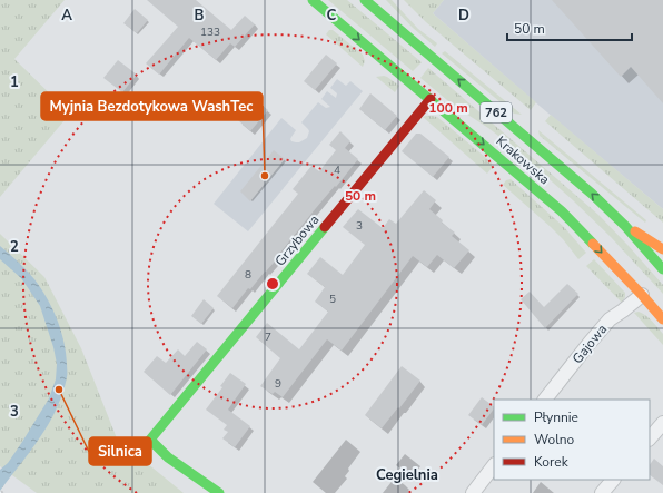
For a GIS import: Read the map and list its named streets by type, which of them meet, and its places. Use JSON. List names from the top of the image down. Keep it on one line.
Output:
{"streets":{"main road":["762","Krakowska","Grzybowa"],"street":["Gajowa"]},"crossings":[["Krakowska","Grzybowa"],["Krakowska","Gajowa"]],"districts":["Cegielnia"],"places":["Myjnia Bezdotykowa WashTec","Silnica"],"house_numbers":["133","4","3","8","5","7","9"],"legend":["Płynnie","Wolno","Korek"],"scale_bar":"50 m","grid":{"columns":["A","B","C","D"],"rows":["1","2","3"]},"rings":["100 m","50 m"]}
